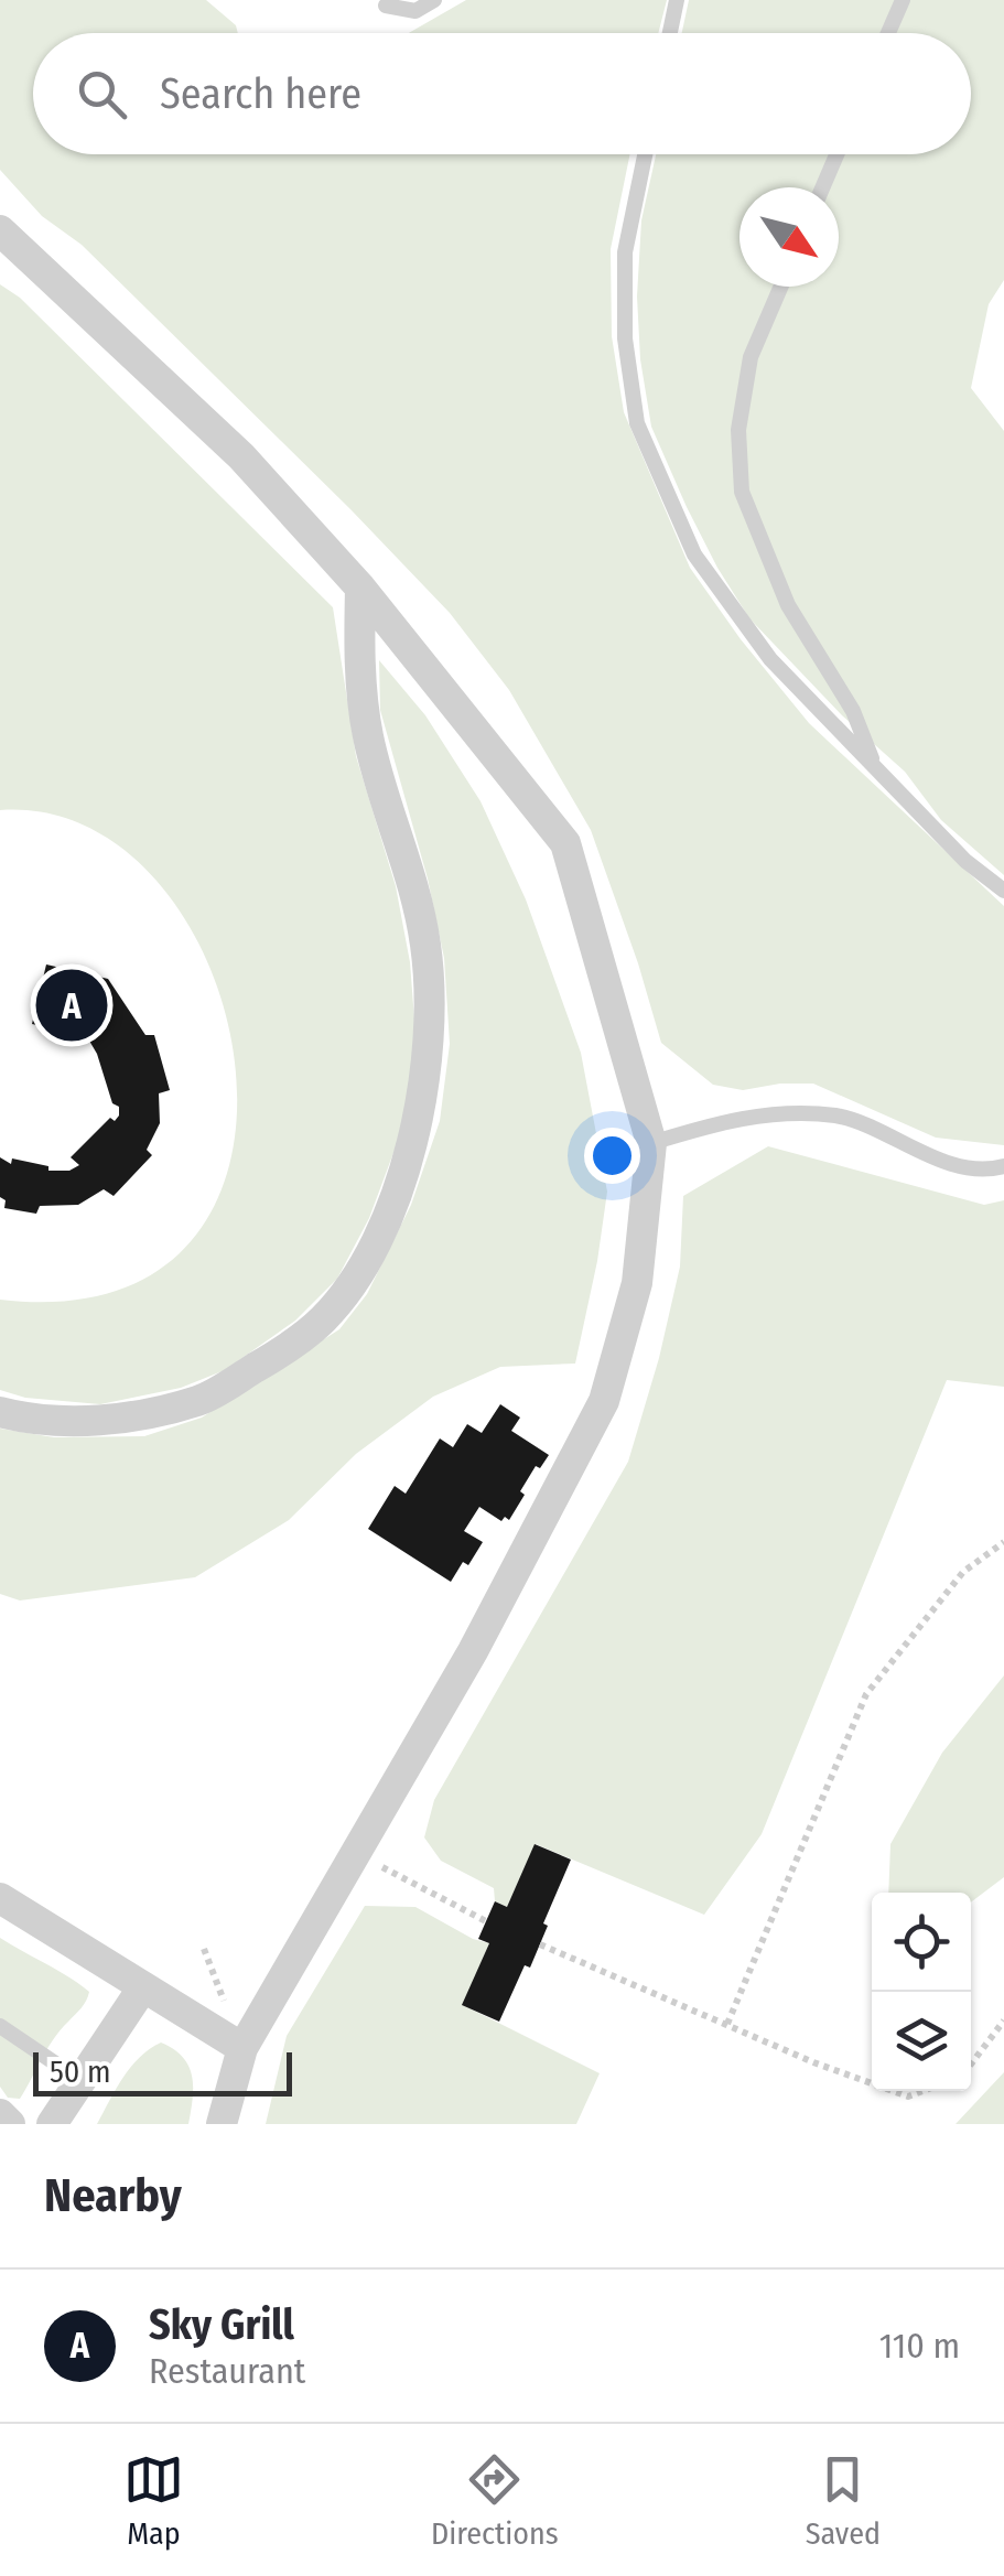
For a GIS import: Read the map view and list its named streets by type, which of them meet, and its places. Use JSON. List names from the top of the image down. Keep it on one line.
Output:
{"scale_bar":"50 m","north":"bottom right","page":{"search":"Search here","pins":"A","scale":"50 m","heading":"Nearby","list":[{"mark":"A","name":"Sky Grill","note":"Restaurant","value":"110 m"}],"nav":["Map","Directions","Saved"]}}
